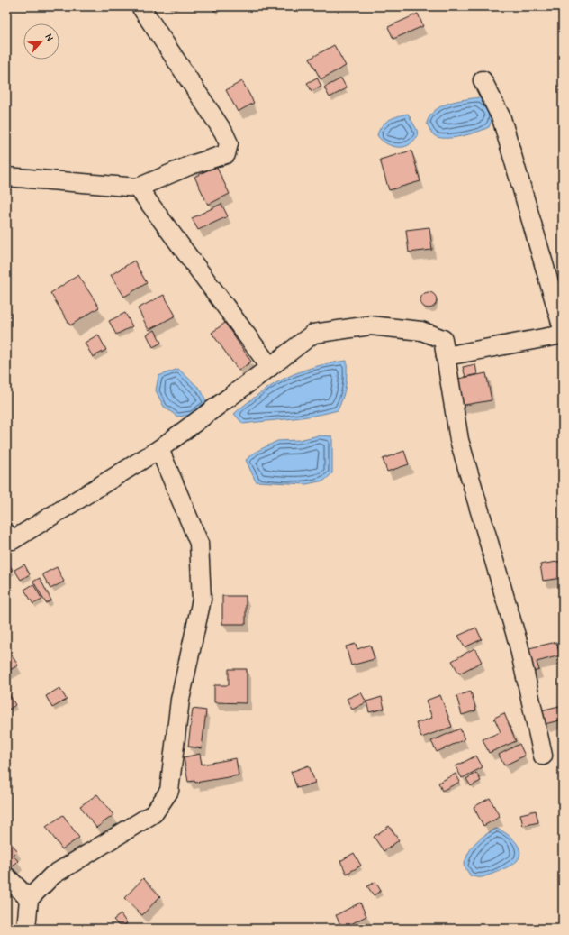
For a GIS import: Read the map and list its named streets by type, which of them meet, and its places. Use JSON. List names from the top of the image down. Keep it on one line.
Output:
{"north":"top right"}
